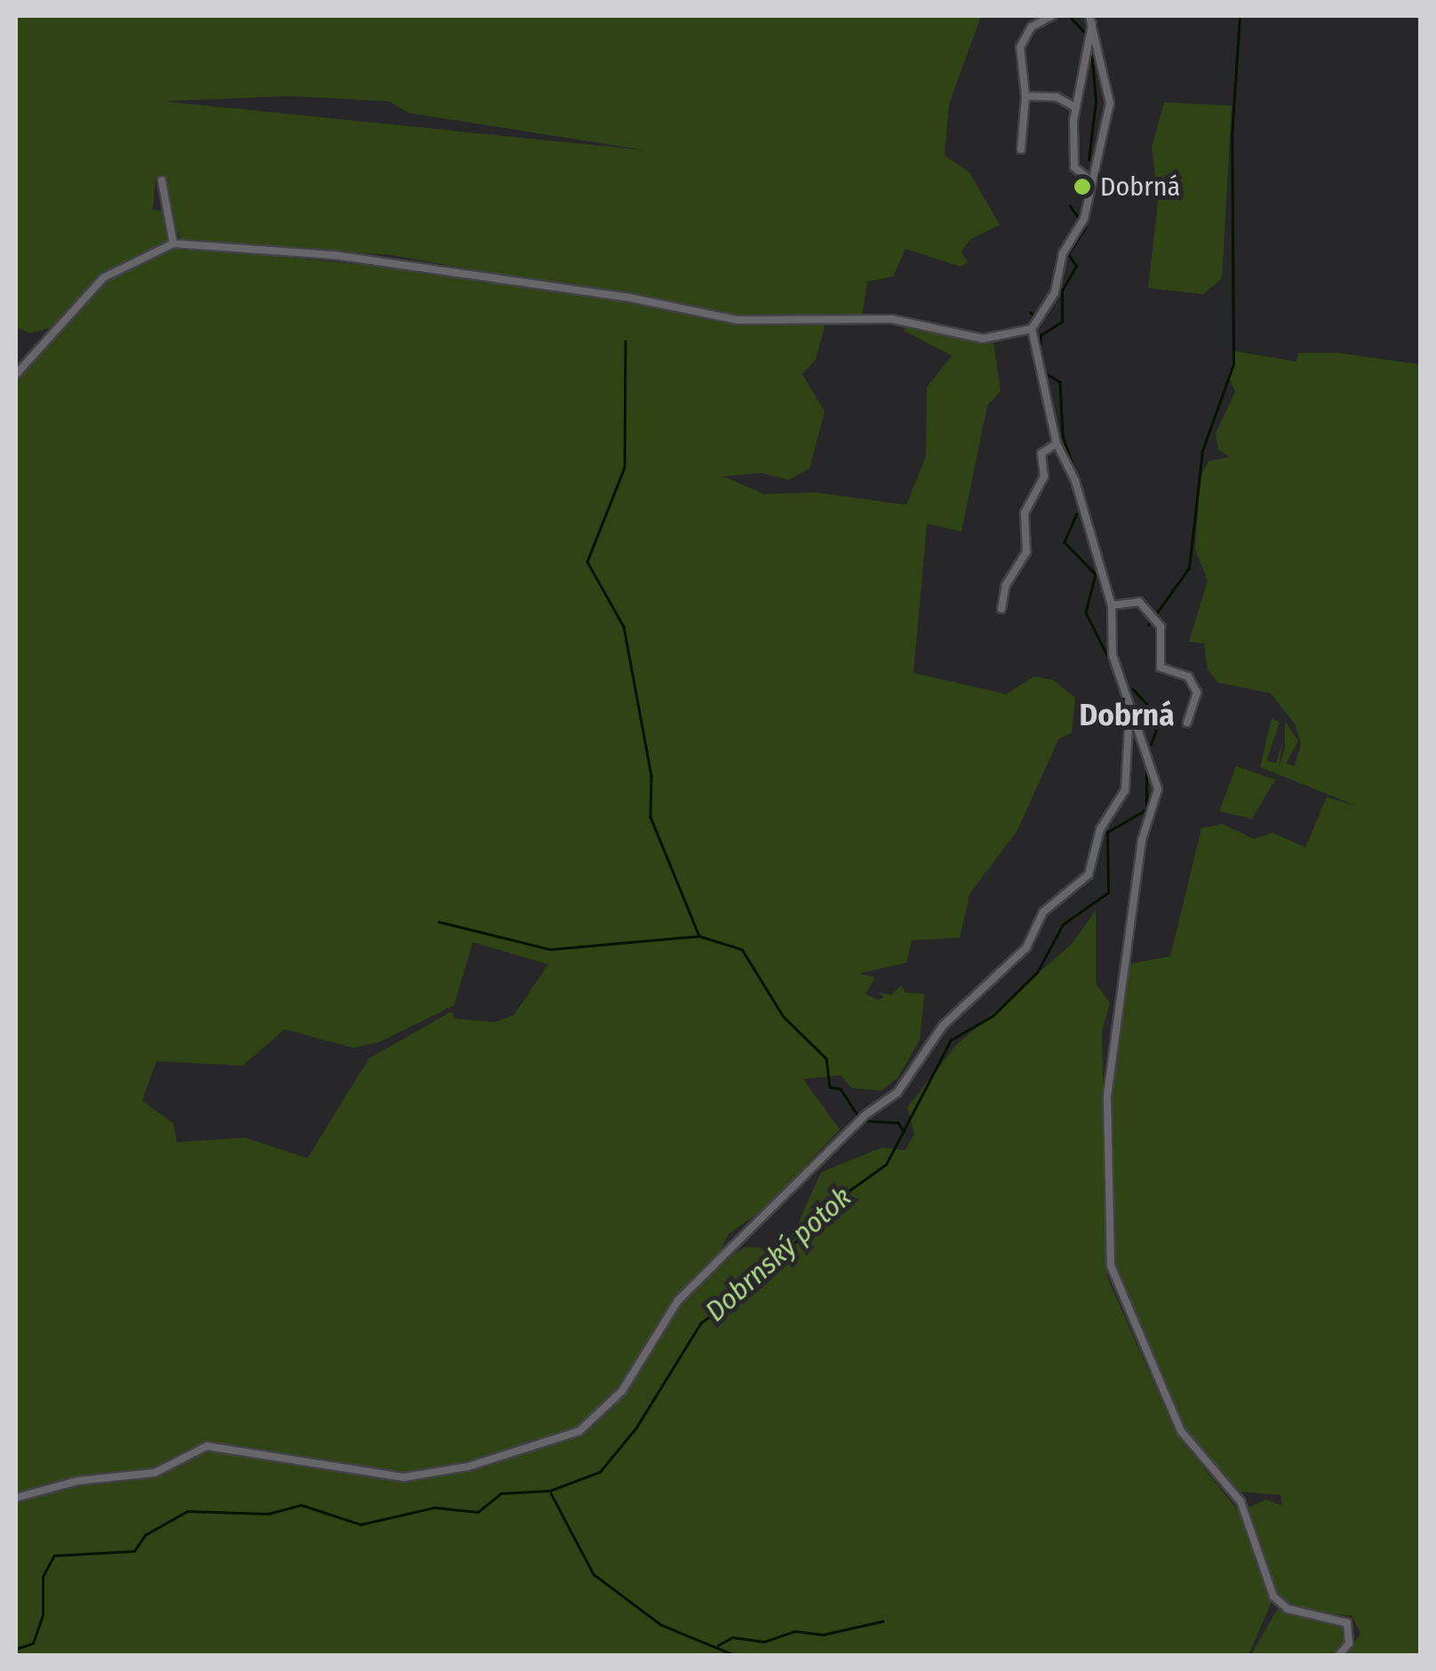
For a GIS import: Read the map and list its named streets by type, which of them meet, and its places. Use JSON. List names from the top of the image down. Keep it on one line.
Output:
{"districts":["Dobrná"],"water":["Dobrnský potok"],"places":["Dobrná"]}
